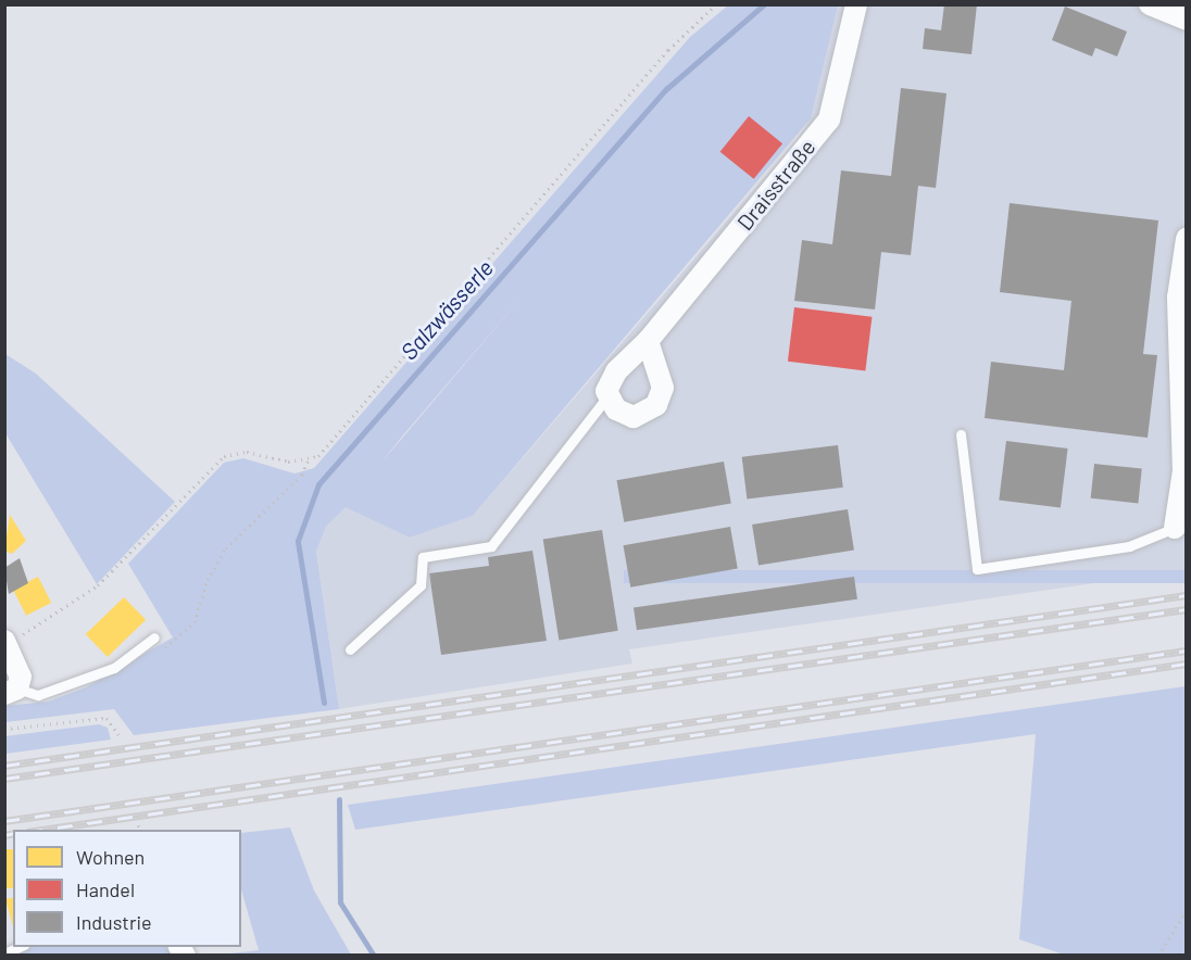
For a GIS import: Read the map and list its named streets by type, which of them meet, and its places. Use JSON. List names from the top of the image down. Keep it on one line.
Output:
{"streets":{"street":["Draisstraße"]},"water":["Salzwässerle"],"legend":["Wohnen","Handel","Industrie"]}
